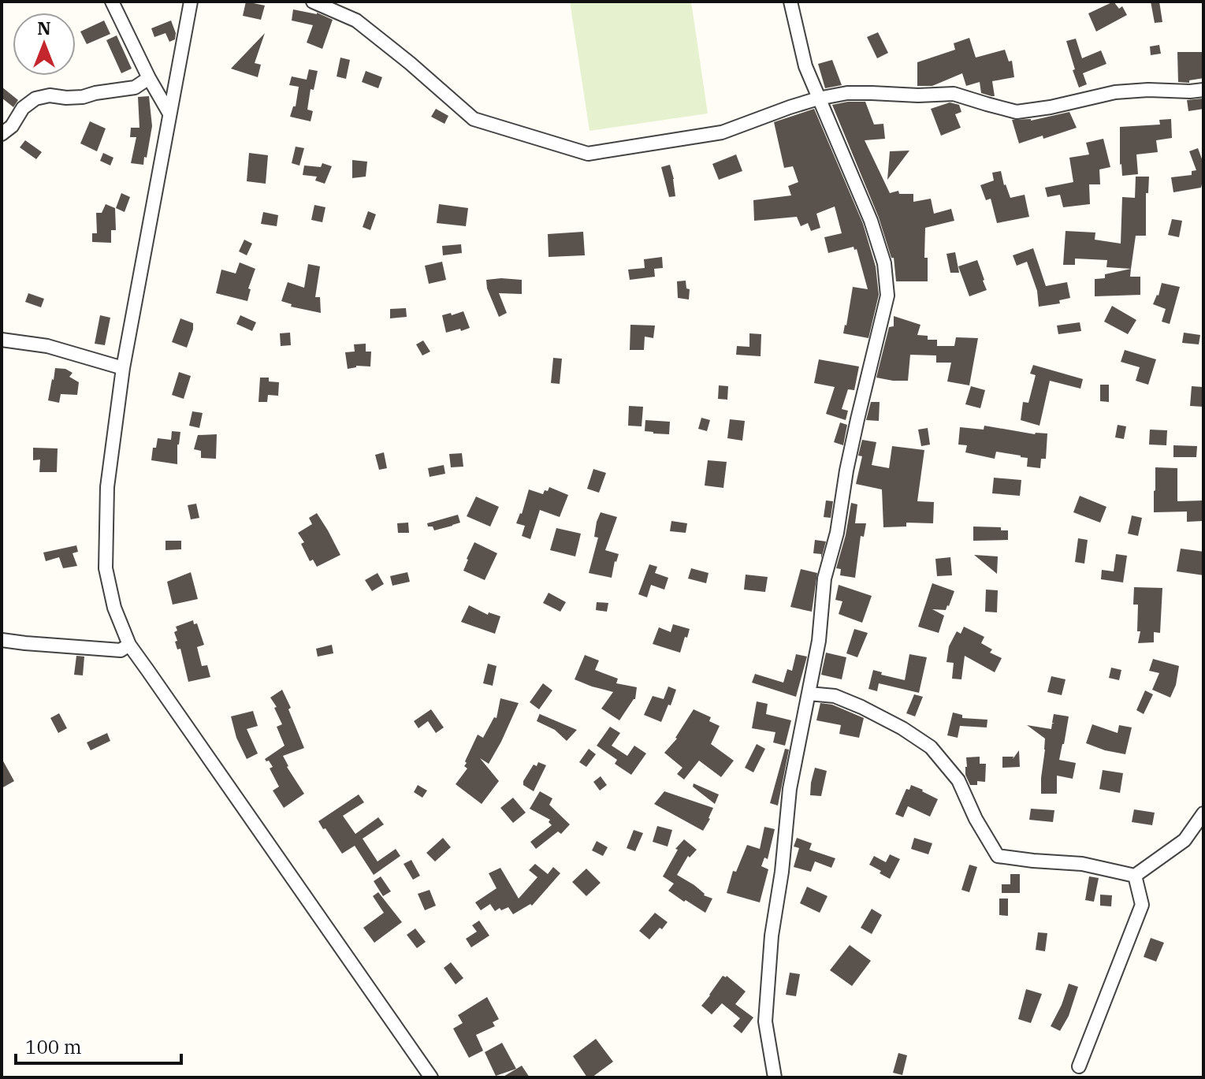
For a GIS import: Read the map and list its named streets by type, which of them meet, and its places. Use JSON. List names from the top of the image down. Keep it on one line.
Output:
{"scale_bar":"100 m","north":"top"}
